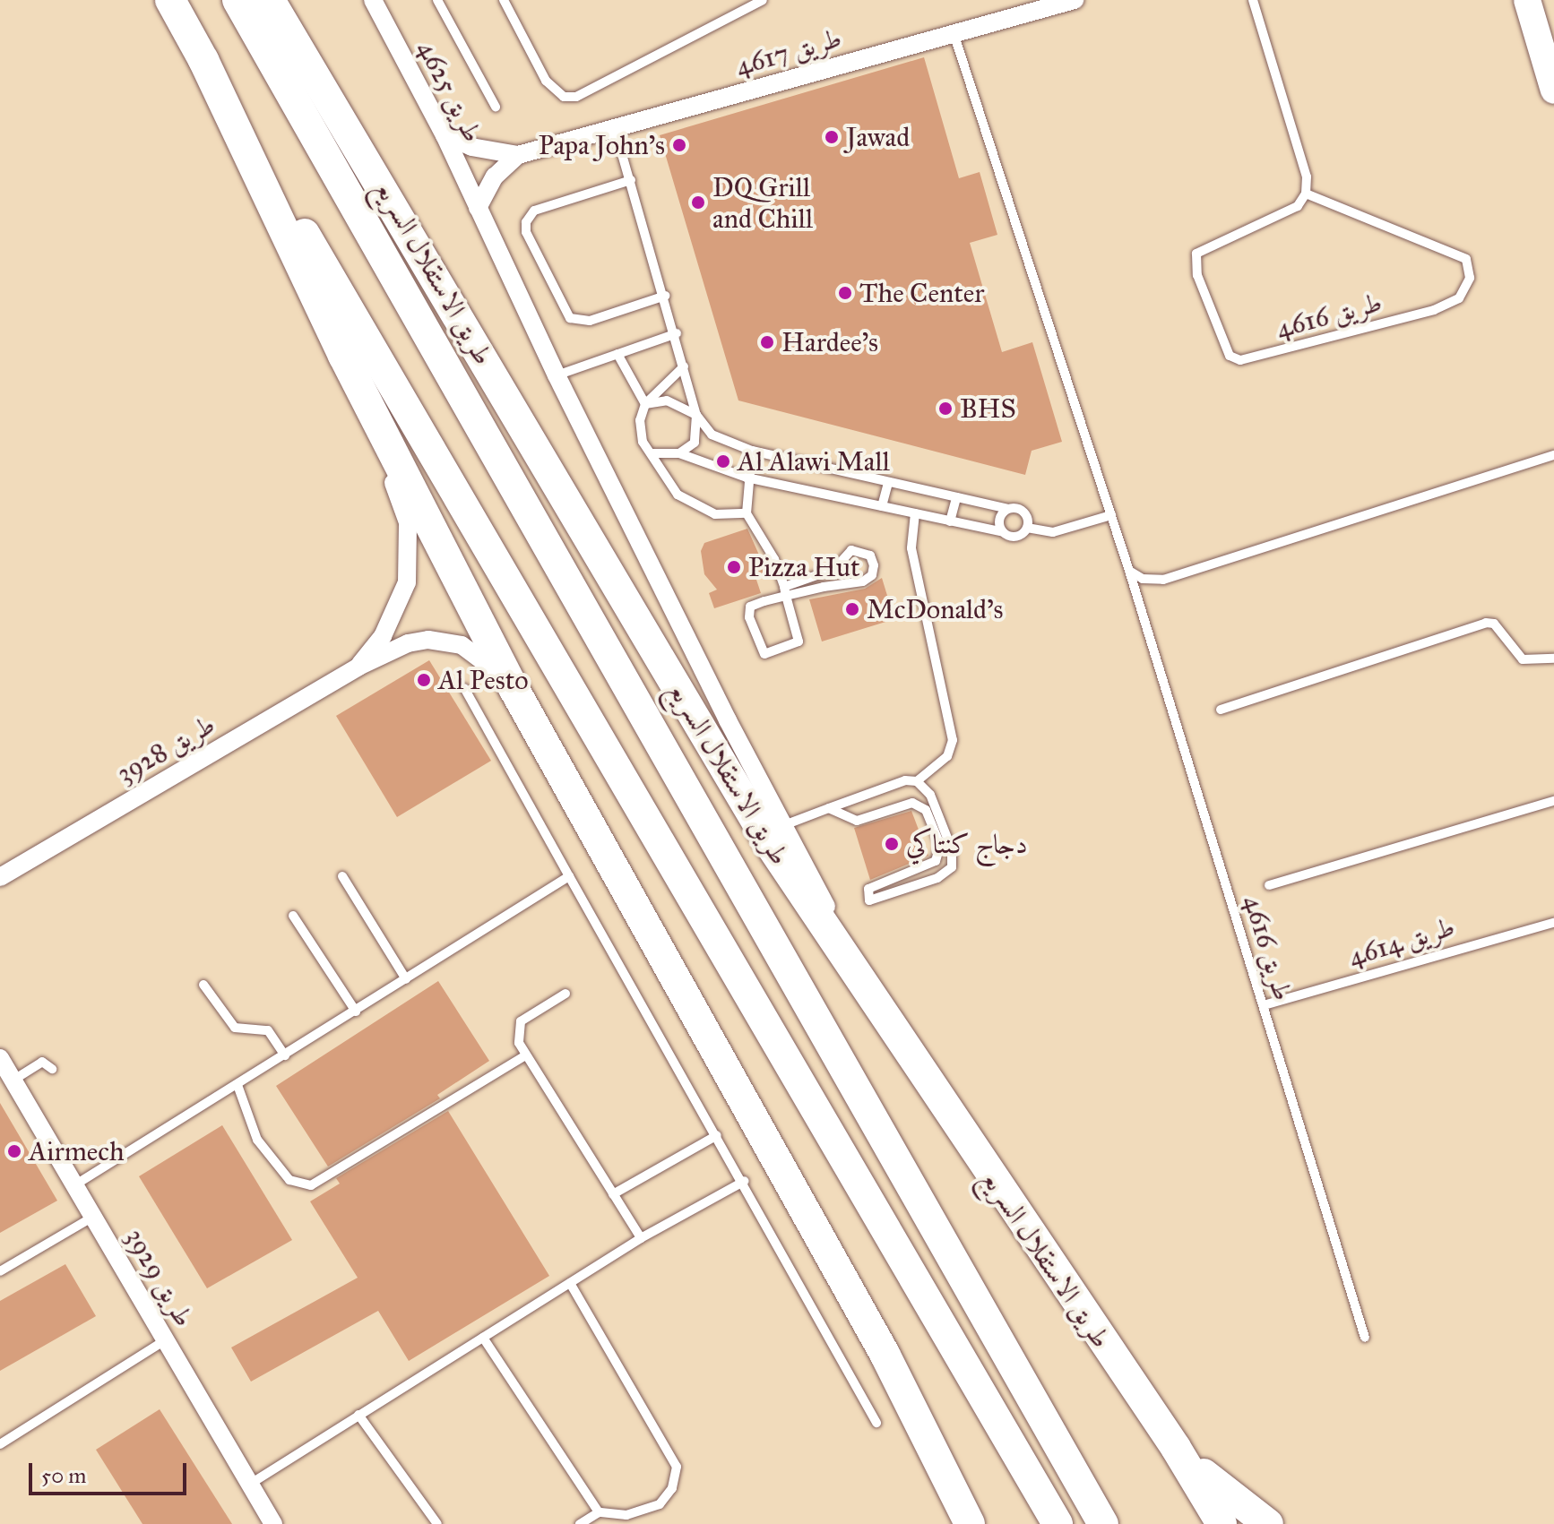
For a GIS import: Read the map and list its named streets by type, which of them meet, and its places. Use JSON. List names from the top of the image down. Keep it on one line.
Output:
{"streets":{"main road":["طريق الاستقلال السريع"],"street":["طريق 4617","طريق 4625","طريق 3928","طريق 3929"],"lane":["طريق 4616","طريق 4614"]},"crossings":[["طريق 4617","طريق 4625"],["طريق 4617","طريق 4616"],["طريق 4625","طريق الاستقلال السريع"],["طريق 4616","طريق 4614"]],"places":["Jawad","Papa John's","DQ Grill and Chill","The Center","Hardee's","BHS","Al Alawi Mall","Pizza Hut","McDonald's","Al Pesto","دجاج كنتاكي","Airmech"],"scale_bar":"50 m"}
